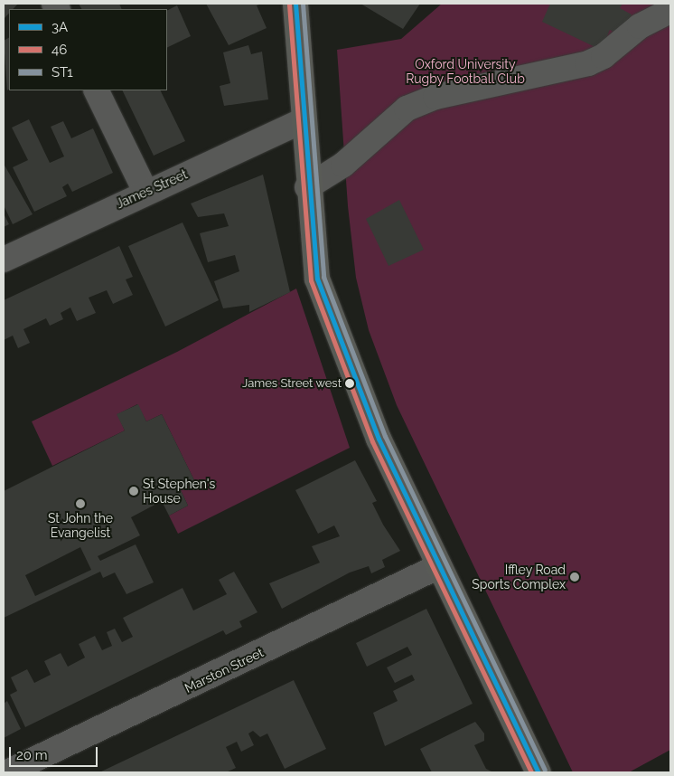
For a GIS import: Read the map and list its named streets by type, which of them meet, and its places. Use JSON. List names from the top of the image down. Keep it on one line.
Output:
{"streets":{"street":["James Street","Marston Street"]},"parks":["Oxford University Rugby Football Club"],"places":["James Street west","St Stephen's House","St John the Evangelist","Iffley Road Sports Complex"],"lines":["transit line 3A","transit line ST1","transit line 46"],"legend":["3A","46","ST1"],"scale_bar":"20 m"}
